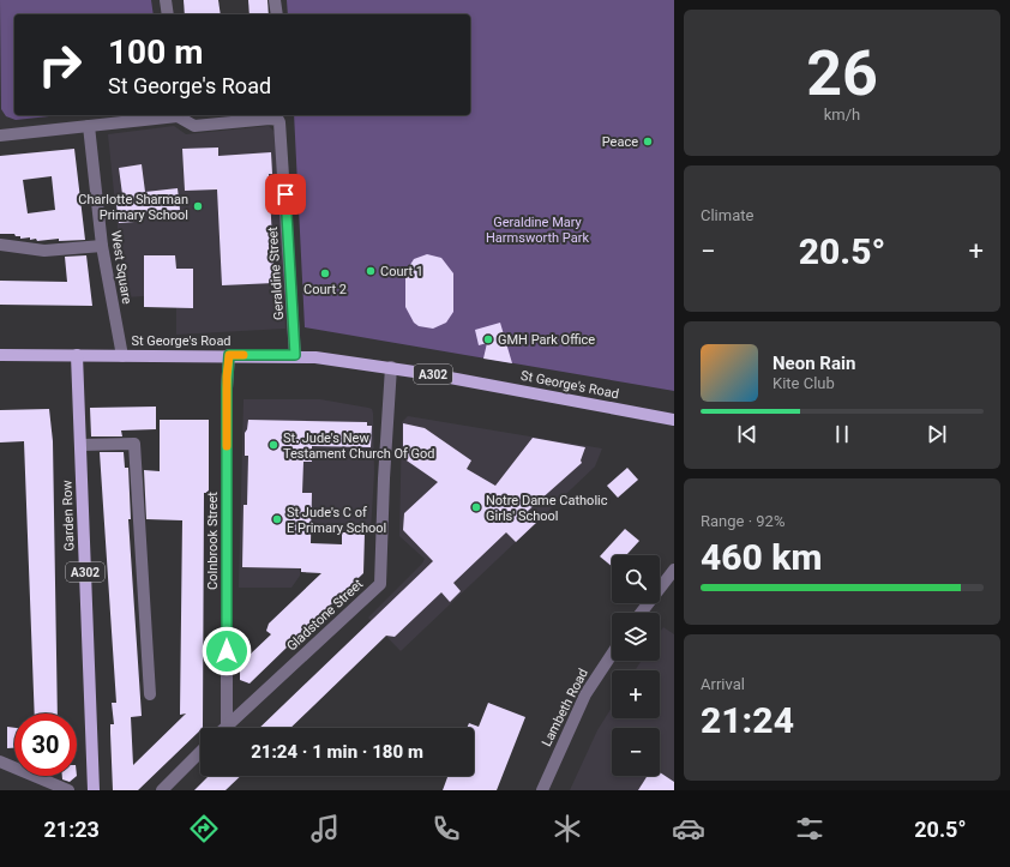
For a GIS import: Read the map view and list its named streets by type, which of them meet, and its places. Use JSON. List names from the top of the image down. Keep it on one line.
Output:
{"streets":{"main road":["St George's Road","A302","Garden Row"],"street":["West Square","Geraldine Street","Colnbrook Street","Gladstone Street","Lambeth Road"]},"crossings":[["West Square","St George's Road"],["Geraldine Street","St George's Road"],["St George's Road","Garden Row"],["St George's Road","Colnbrook Street"],["St George's Road","Gladstone Street"],["Colnbrook Street","Gladstone Street"]],"parks":["Geraldine Mary Harmsworth Park"],"places":["Peace","Charlotte Sharman Primary School","Court 1","Court 2","GMH Park Office","St. Jude's New Testament Church Of God","Notre Dame Catholic Girls' School","St Jude's C of E Primary School"],"page":{"tile":[["26","km/h"],"Climate",["Range · 92%","460 km"],["Arrival","21:24"]],"turn":["100 m","St George's Road"],"heat":["−","20.5°","+"],"song":["Neon Rain","Kite Club"],"map_buttons":["+","−"],"limit":"30","trip":"21:24 · 1 min · 180 m","tabs":["21:23","20.5°"]}}
